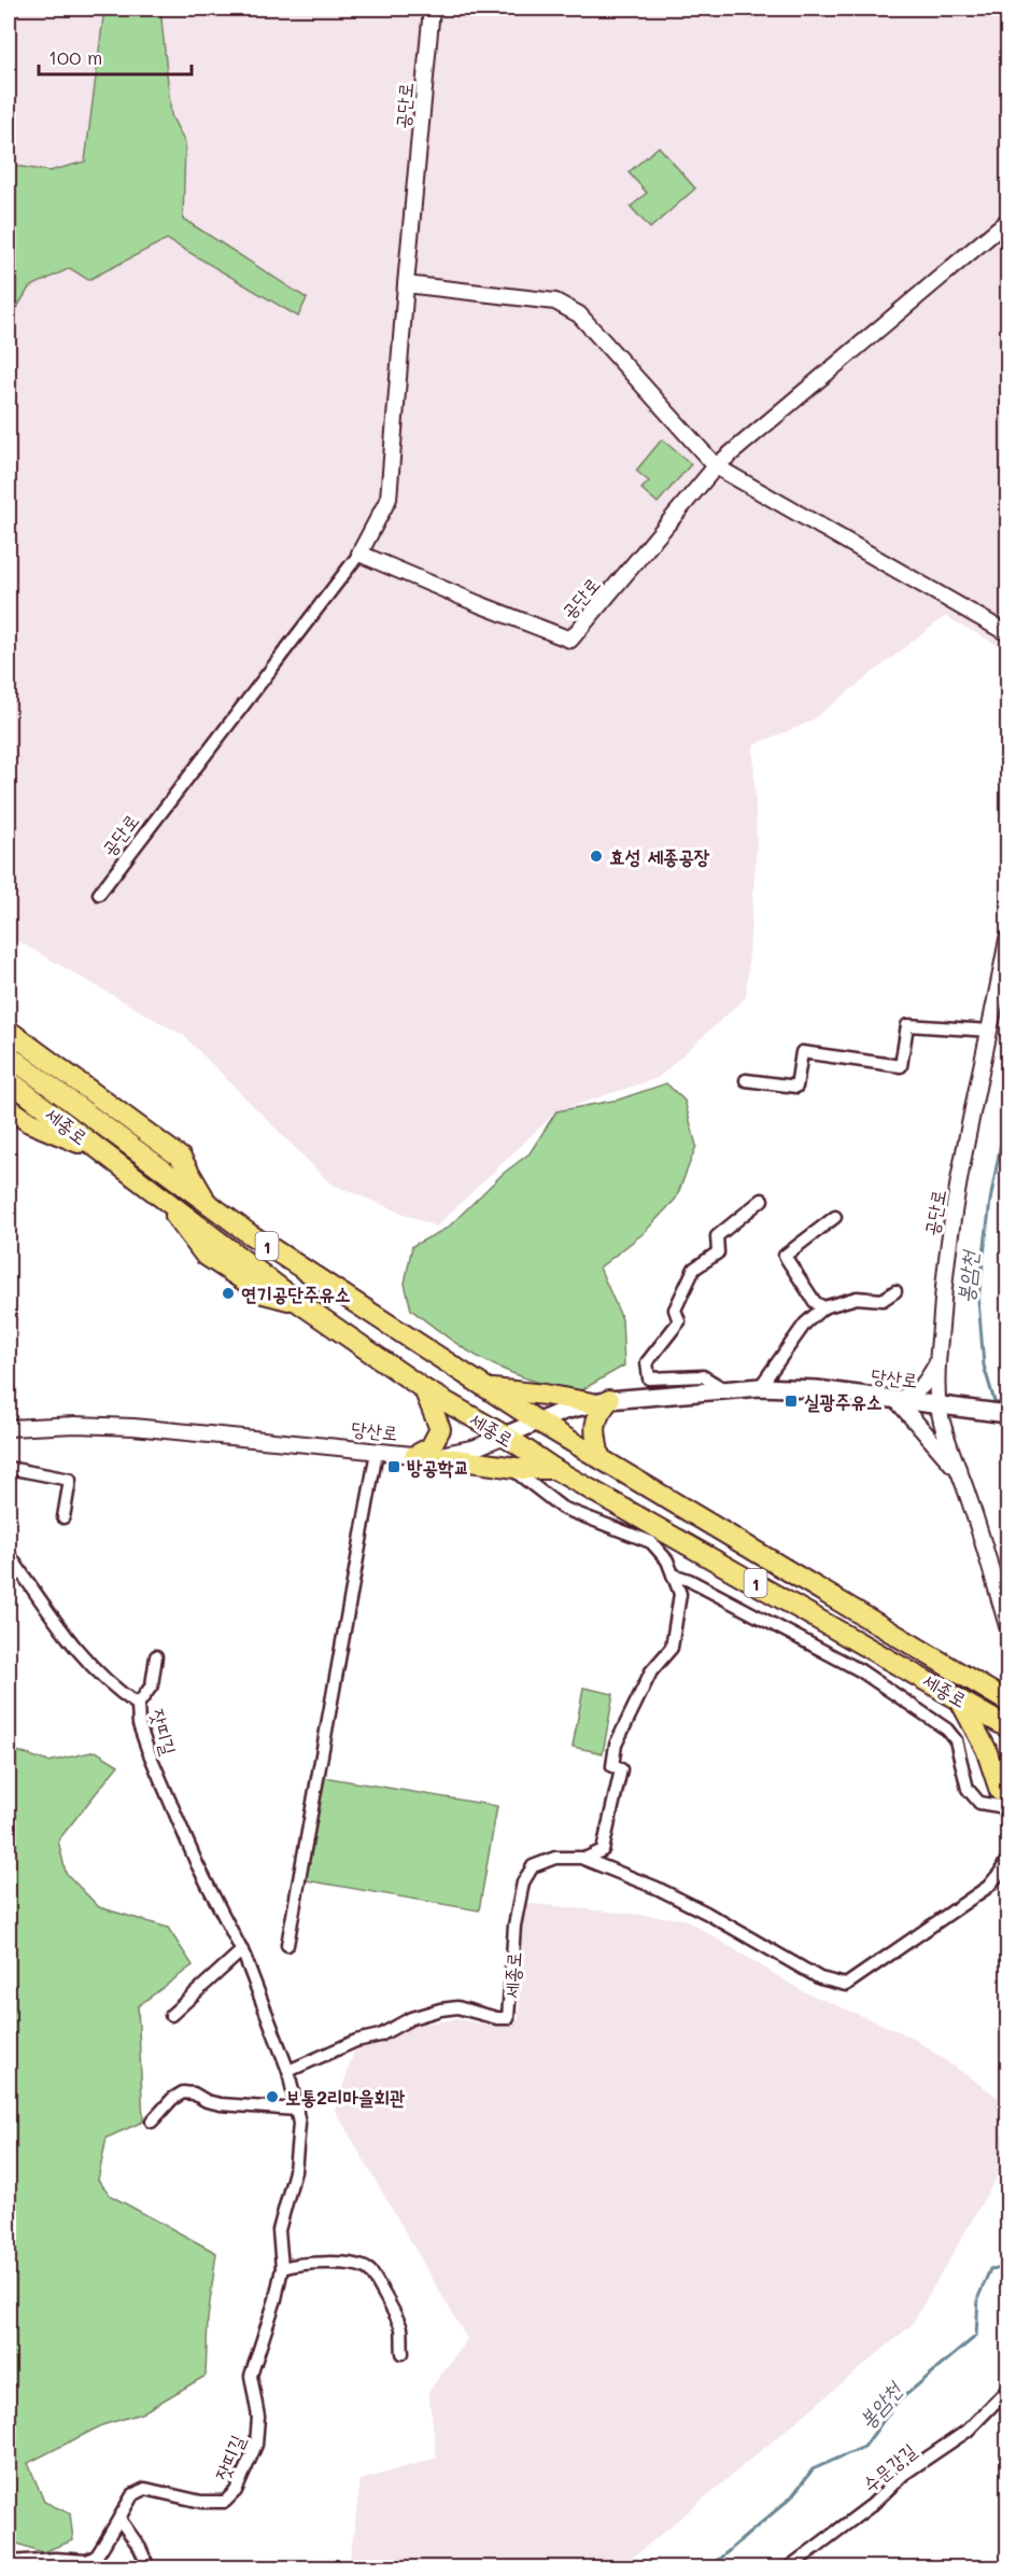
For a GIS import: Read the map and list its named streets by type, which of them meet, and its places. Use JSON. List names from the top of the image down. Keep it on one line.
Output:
{"streets":{"main road":["세종로","1","당산로"],"street":["공단로","잣띠길","수문강길"]},"crossings":[["공단로","당산로"],["세종로","당산로"],["세종로","잣띠길"]],"water":["봉암천"],"places":{"other":["효성 세종공장","연기공단주유소","보통2리마을회관"],"transit":["실광주유소","방공학교"]},"scale_bar":"100 m"}
